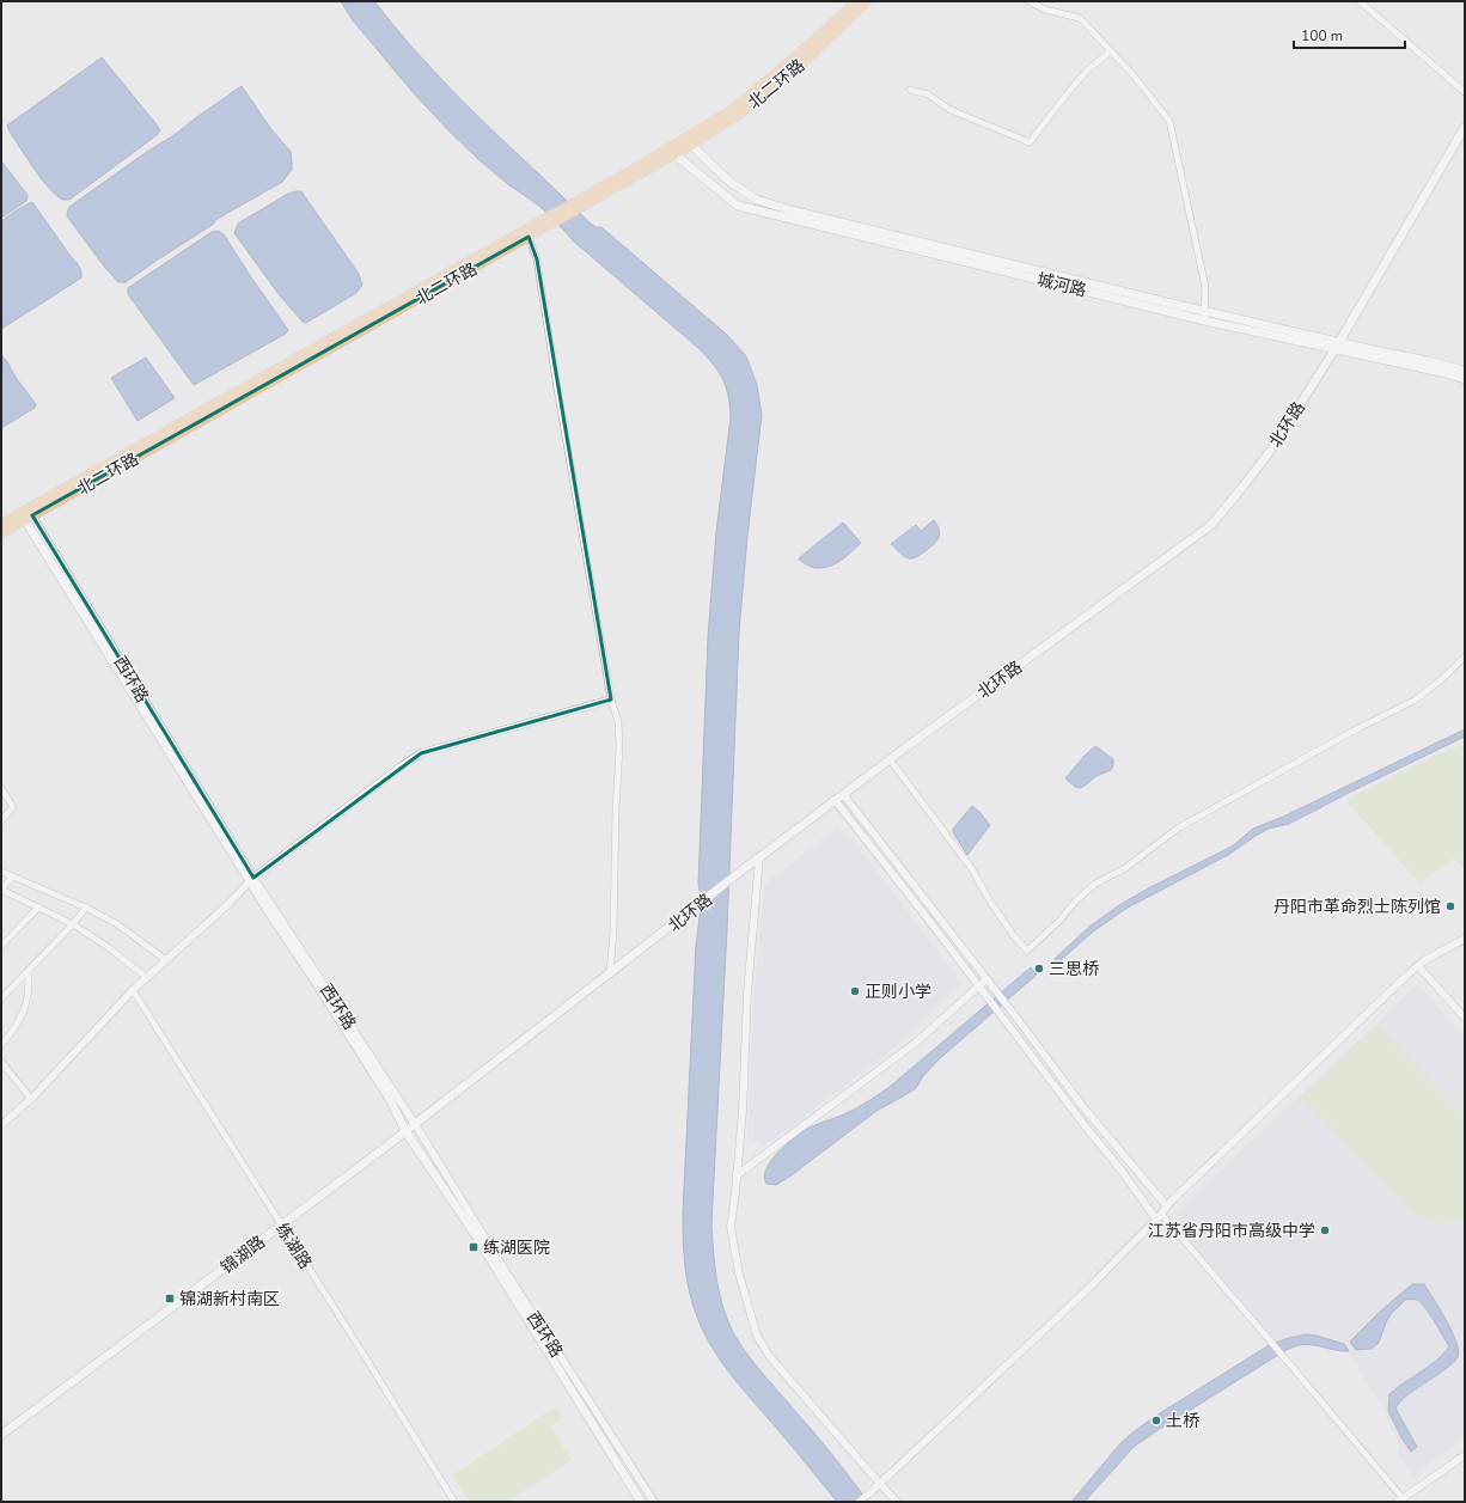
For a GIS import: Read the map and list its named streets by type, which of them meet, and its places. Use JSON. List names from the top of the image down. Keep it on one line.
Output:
{"streets":{"main road":["北二环路","城河路","北环路","西环路","锦湖路"],"street":["练湖路"]},"crossings":[["北二环路","城河路"],["北二环路","西环路"],["城河路","北环路"],["北环路","西环路"],["北环路","锦湖路"],["西环路","锦湖路"],["练湖路","锦湖路"]],"places":{"other":["丹阳市革命烈士陈列馆","三思桥","正则小学","江苏省丹阳市高级中学","土桥"],"transit":["练湖医院","锦湖新村南区"]},"scale_bar":"100 m"}
